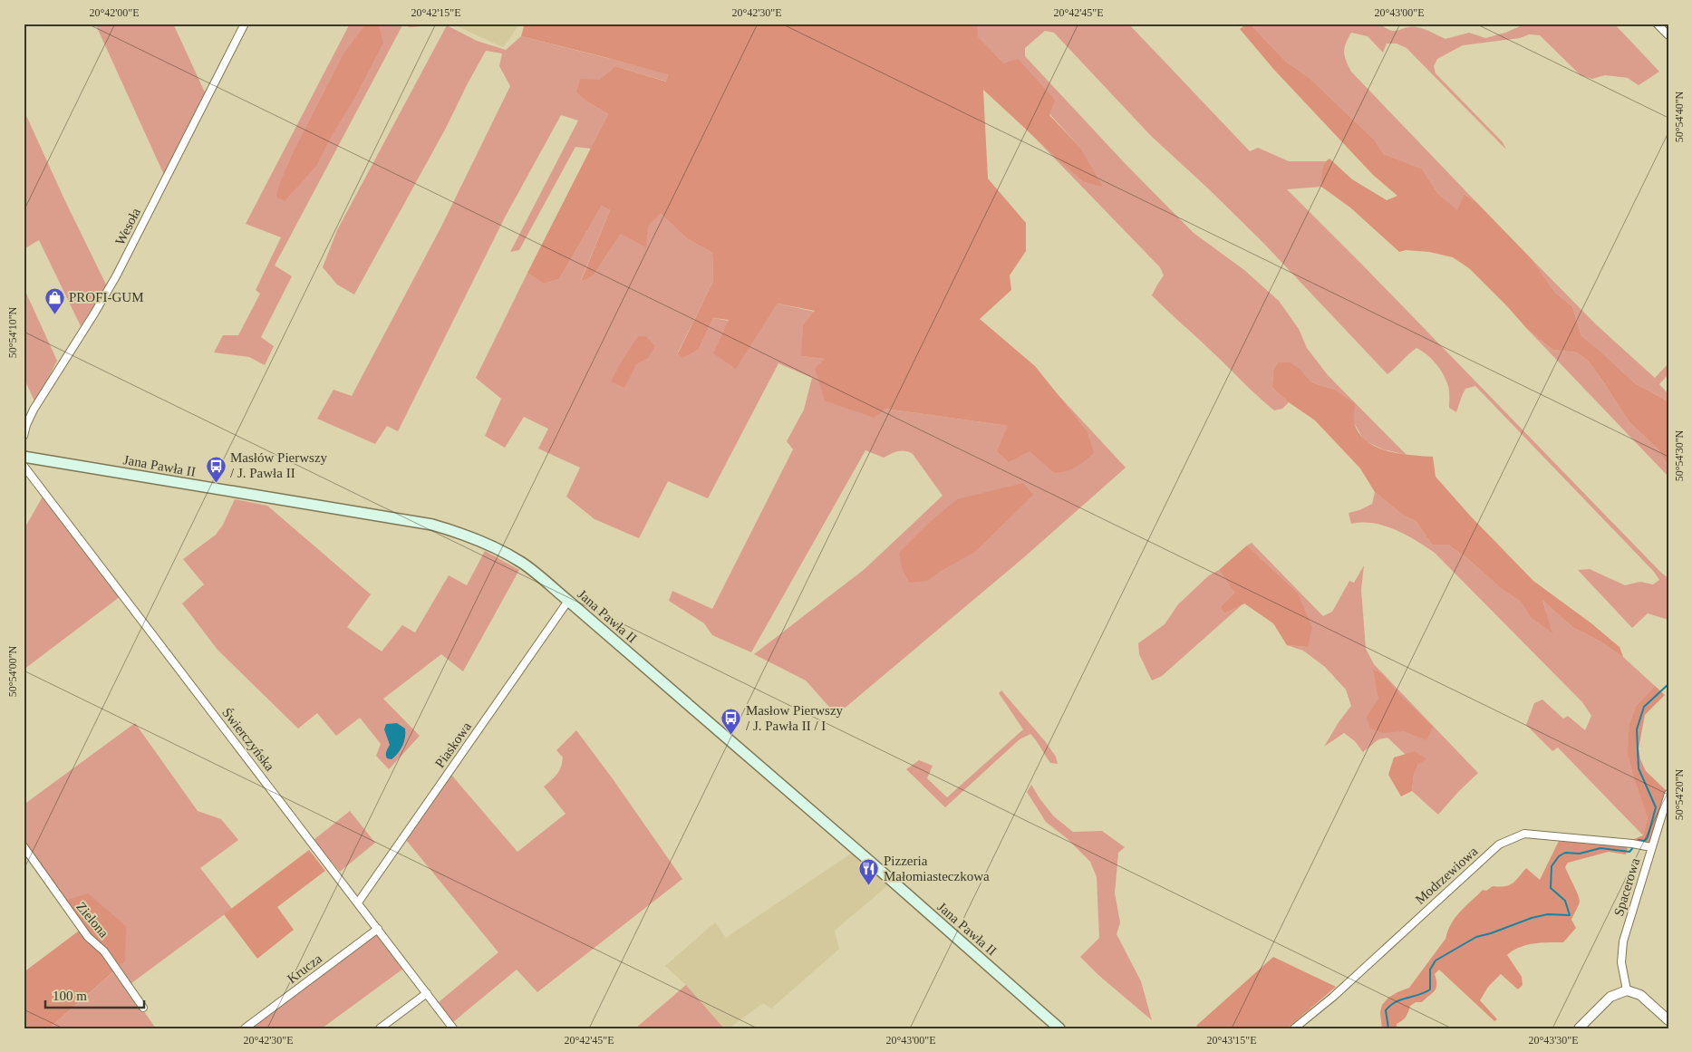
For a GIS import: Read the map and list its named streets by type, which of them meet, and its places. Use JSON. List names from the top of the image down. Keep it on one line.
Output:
{"streets":{"main road":["Jana Pawła II"],"street":["Wesoła","Świerczyńska","Piaskowa","Modrzewiowa","Spacerowa","Zielona","Krucza"]},"crossings":[["Jana Pawła II","Piaskowa"],["Świerczyńska","Piaskowa"],["Świerczyńska","Krucza"],["Modrzewiowa","Spacerowa"]],"places":{"shop":["PROFI-GUM"],"bus stop":["Masłów Pierwszy / J. Pawła II","Masłow Pierwszy / J. Pawła II / I"],"restaurant":["Pizzeria Małomiasteczkowa"]},"scale_bar":"100 m","coordinates":["20°42'00\"E","20°42'15\"E","20°42'30\"E","20°42'45\"E","20°43'00\"E","50°54'40\"N","50°54'10\"N","50°54'30\"N","50°54'00\"N","50°54'20\"N","20°43'15\"E","20°43'30\"E"]}
